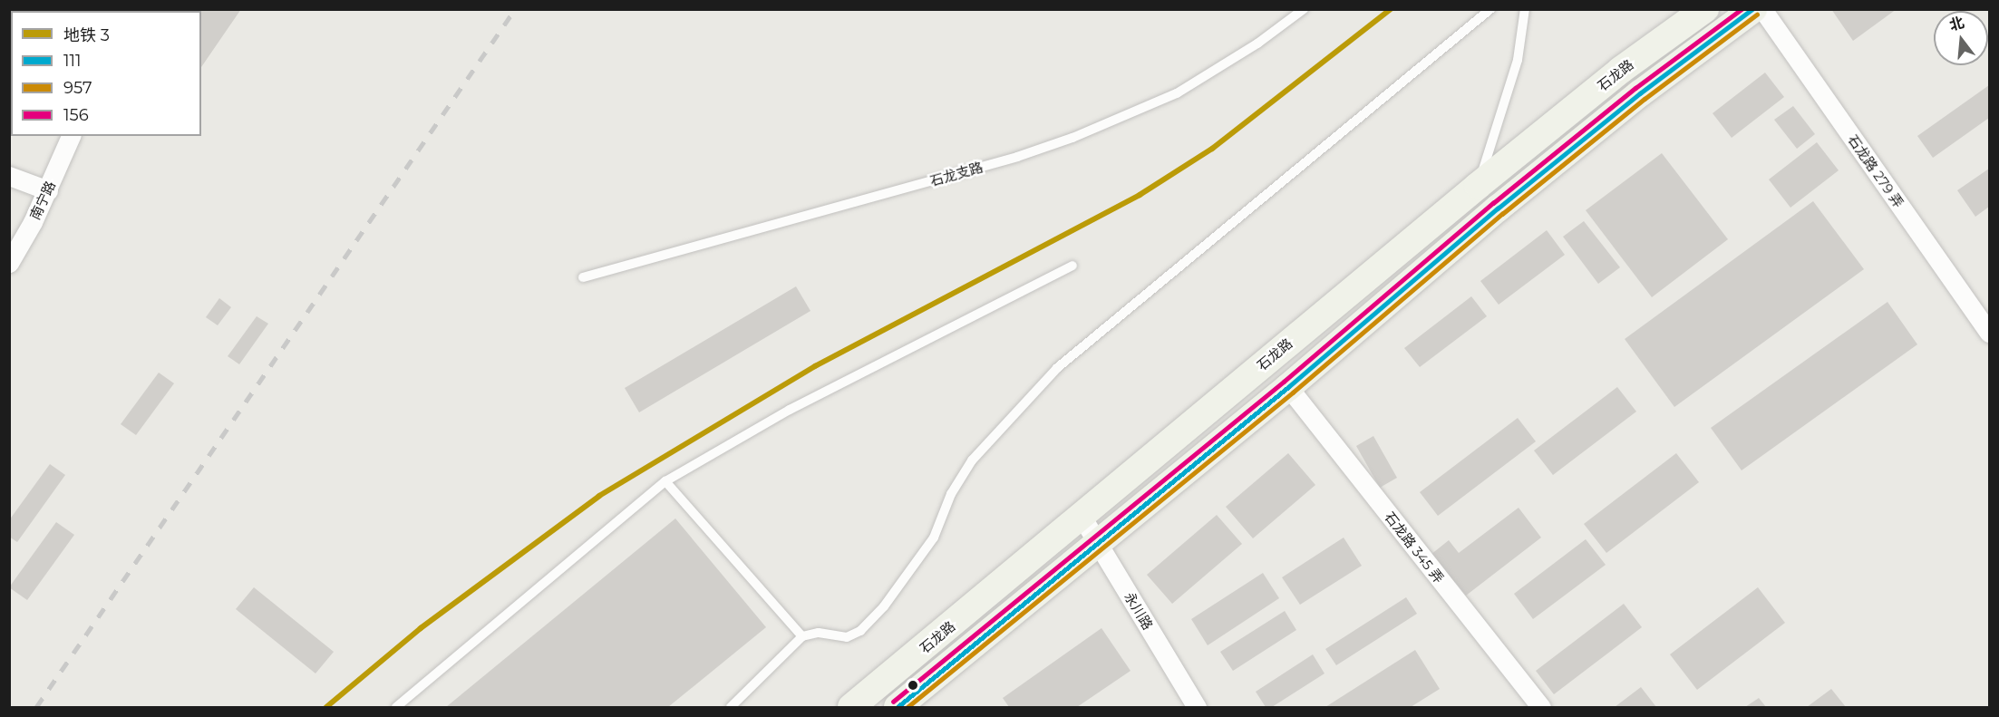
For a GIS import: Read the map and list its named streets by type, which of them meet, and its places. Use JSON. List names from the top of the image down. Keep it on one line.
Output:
{"streets":{"main road":["石龙路"],"street":["石龙路 279 弄","南宁路","石龙路 345 弄","永川路"],"lane":["石龙支路"]},"crossings":[["石龙路","石龙路 345 弄"],["石龙路","永川路"]],"lines":["metro line 3","transit line 111","transit line 156","transit line 957"],"legend":["地铁 3","111","957","156"],"north":"top"}
